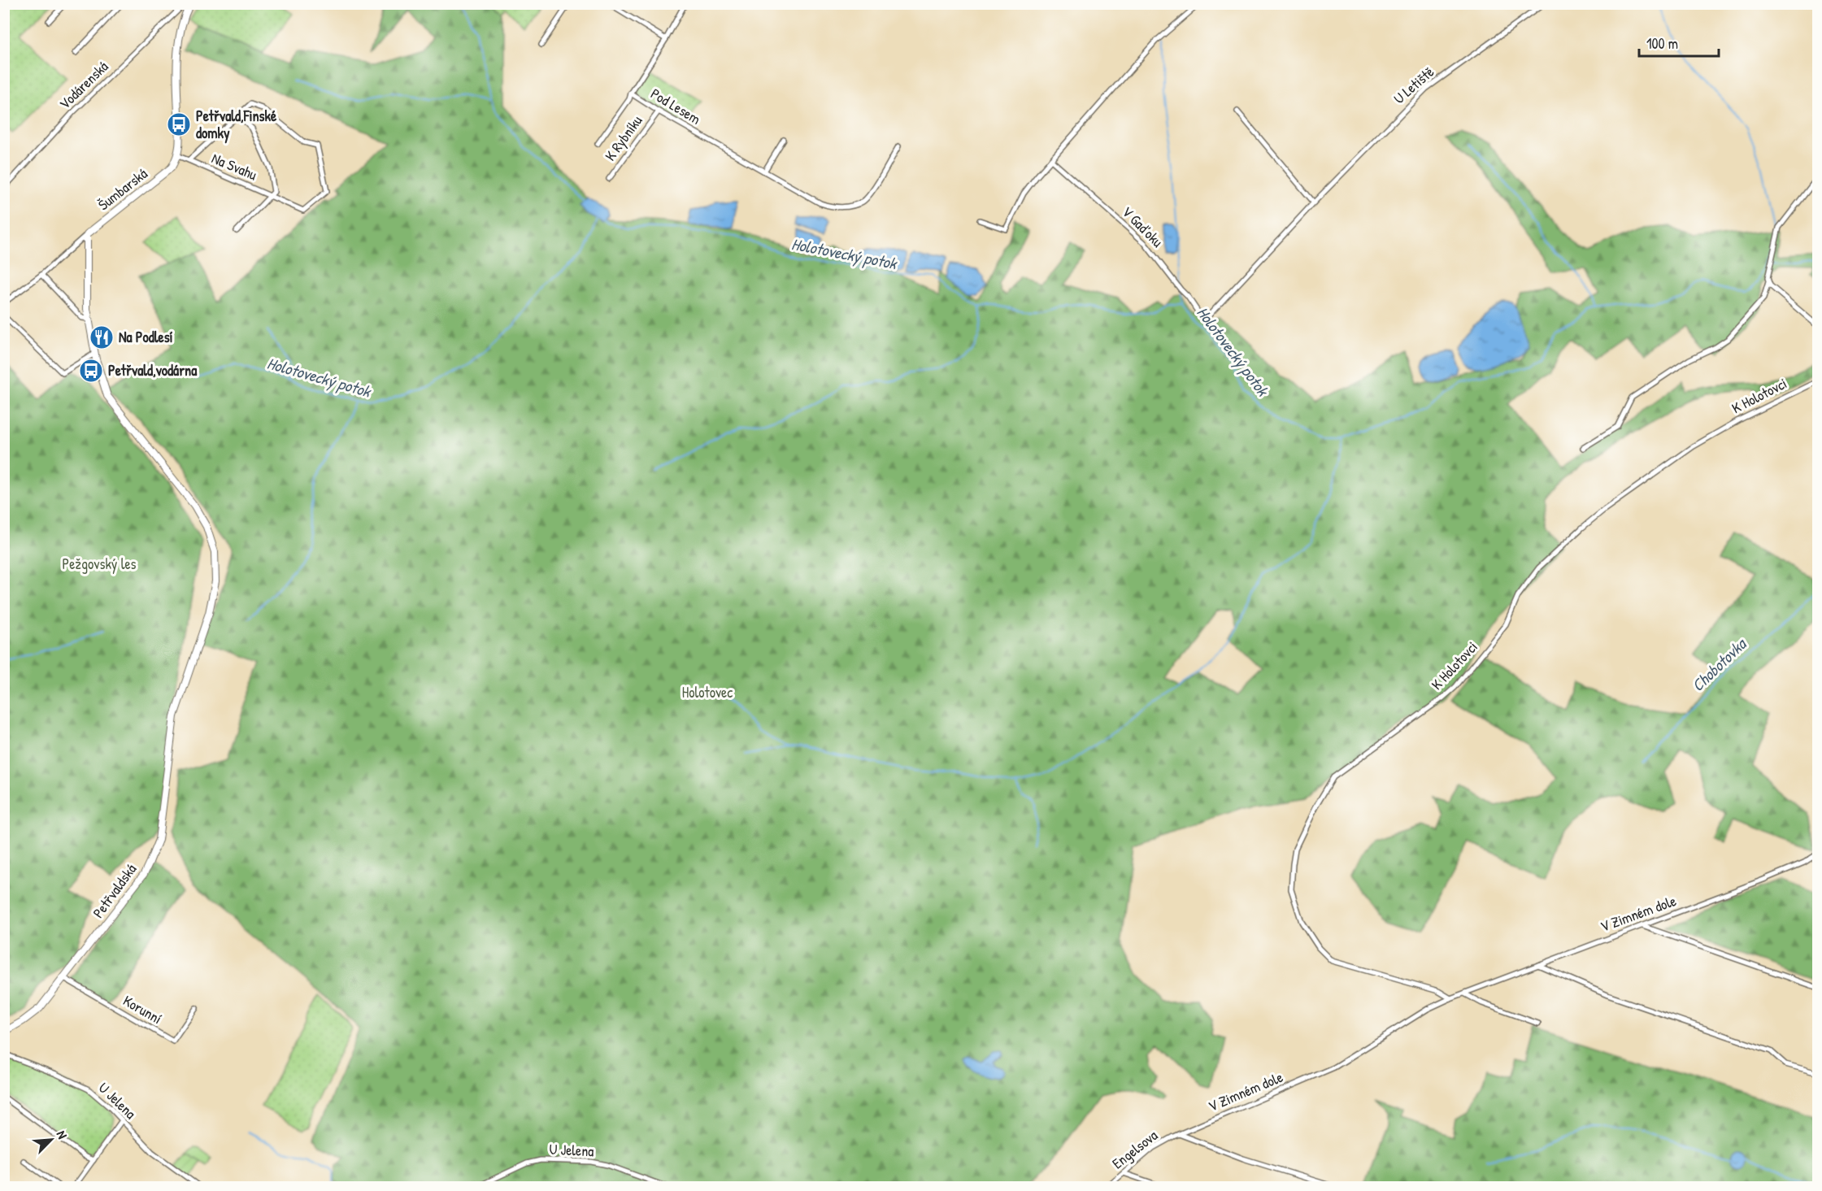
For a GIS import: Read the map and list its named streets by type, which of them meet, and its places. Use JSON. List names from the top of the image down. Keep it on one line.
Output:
{"streets":{"street":["Vodárenská","U Letiště","Pod Lesem","K Rybníku","Na Svahu","Šumbarská","V Gaďoku","K Holotovci","Petřvaldská","V Zimném dole","Korunní","U Jelena","Engelsova"]},"crossings":[["U Letiště","V Gaďoku"],["Pod Lesem","K Rybníku"],["Na Svahu","Šumbarská"],["K Holotovci","V Zimném dole"],["Petřvaldská","Korunní"],["V Zimném dole","Engelsova"]],"water":["Holotovecký potok","Chobotovka"],"parks":["Pežgovský les","Holotovec"],"places":{"bus stop":["Petřvald,Finské domky","Petřvald,vodárna"],"restaurant":["Na Podlesí"]},"scale_bar":"100 m","north":"top right"}
